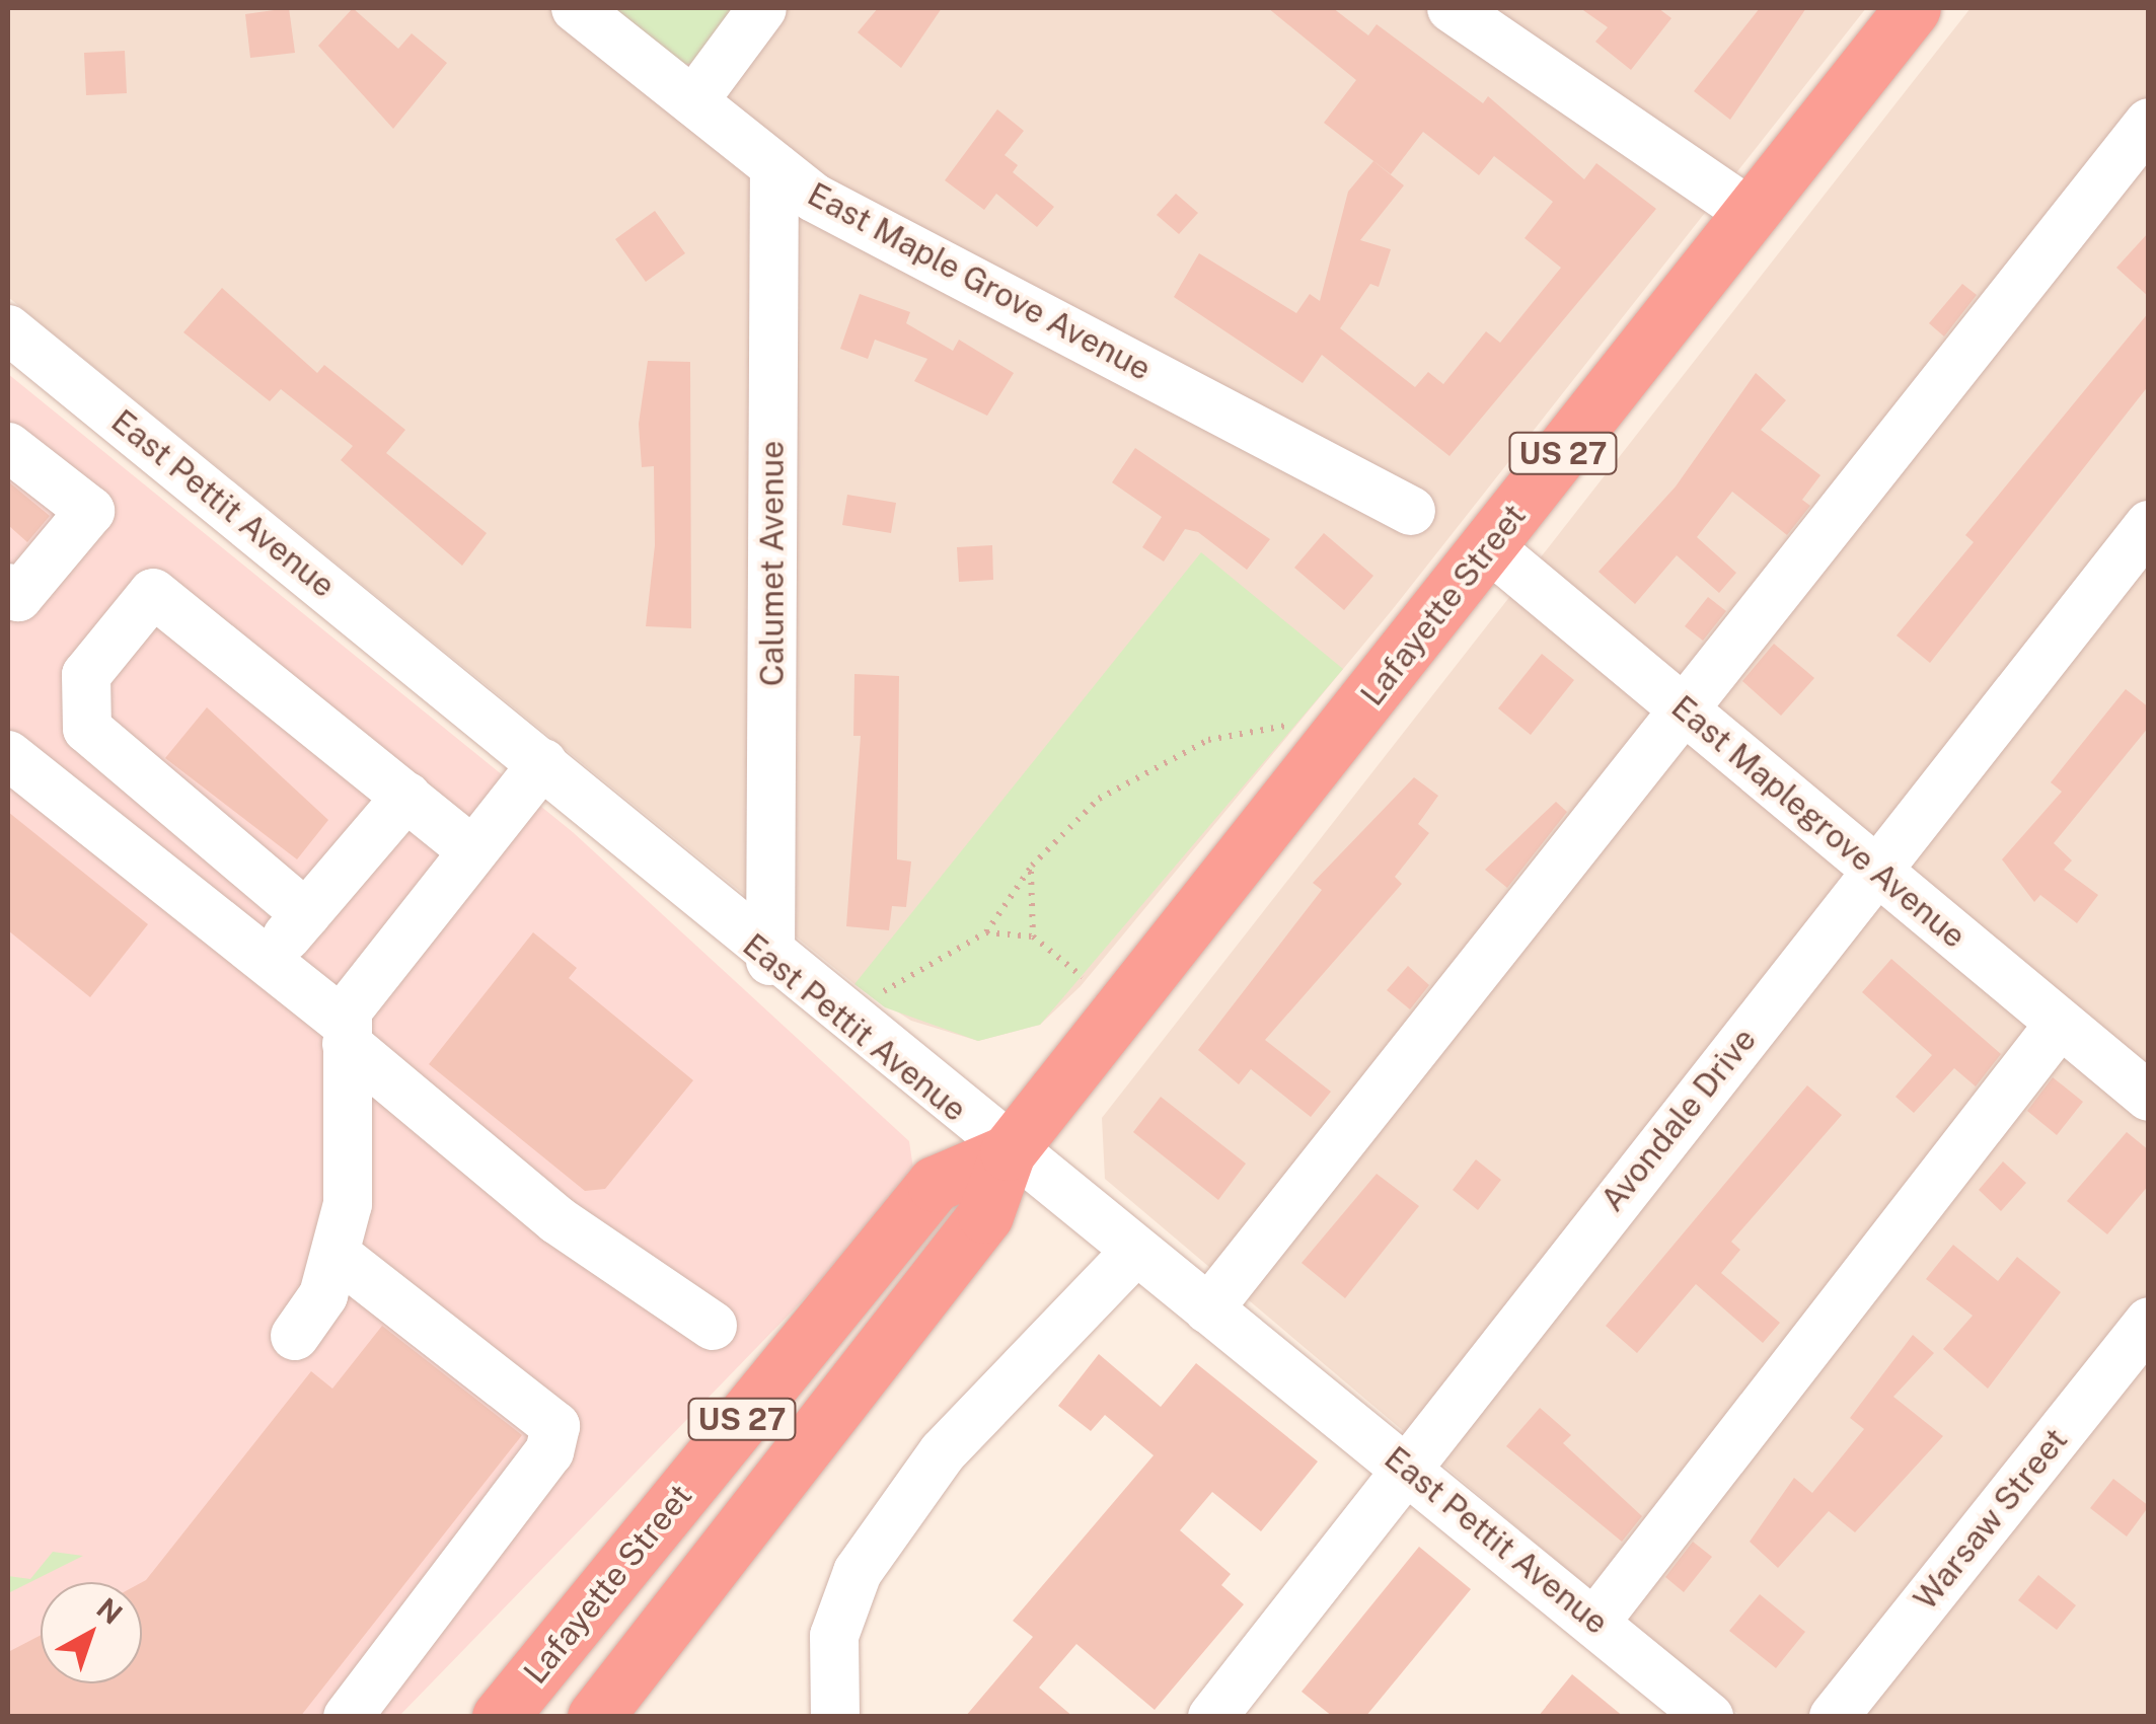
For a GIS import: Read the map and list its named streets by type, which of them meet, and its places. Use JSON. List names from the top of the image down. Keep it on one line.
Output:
{"streets":{"highway":["US 27","Lafayette Street"],"street":["East Maple Grove Avenue","East Pettit Avenue","Calumet Avenue","East Maplegrove Avenue","Avondale Drive","Warsaw Street"]},"crossings":[["East Maple Grove Avenue","Calumet Avenue"],["East Pettit Avenue","Calumet Avenue"],["East Pettit Avenue","Lafayette Street"],["East Pettit Avenue","Avondale Drive"],["Lafayette Street","East Maplegrove Avenue"],["East Maplegrove Avenue","Avondale Drive"]],"north":"top right"}
